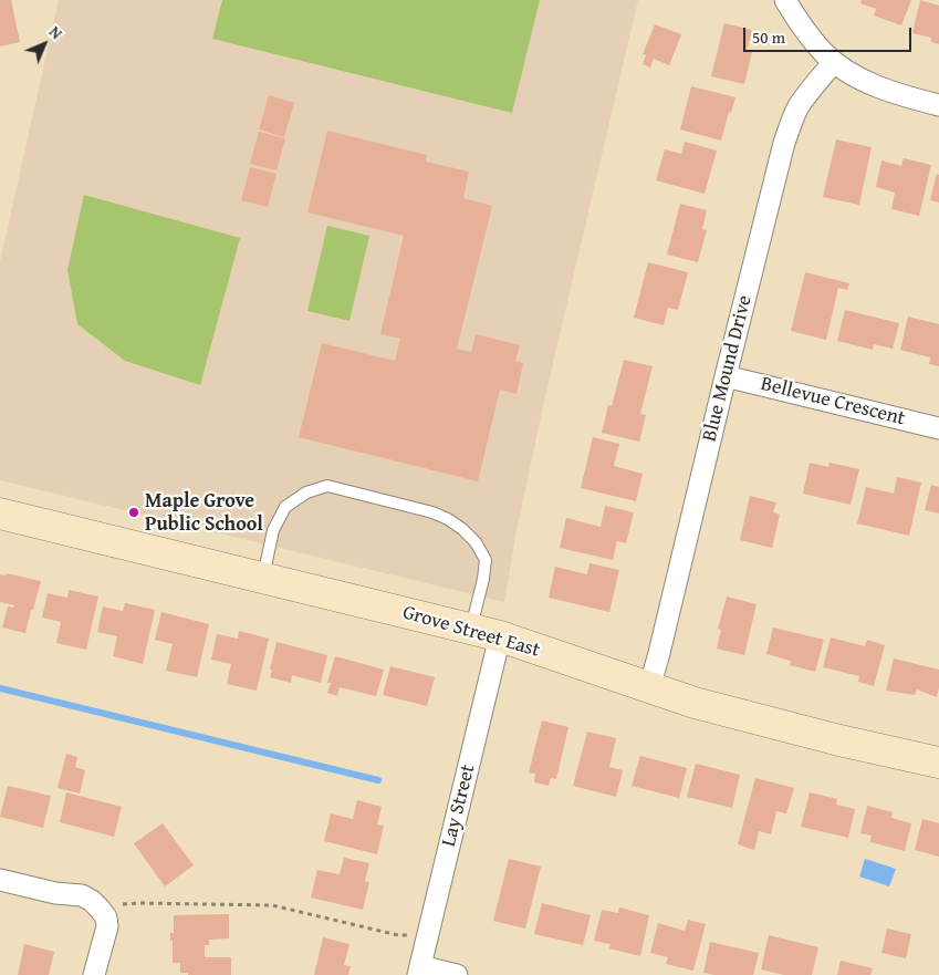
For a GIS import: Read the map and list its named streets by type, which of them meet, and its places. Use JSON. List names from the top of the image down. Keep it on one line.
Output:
{"streets":{"street":["Blue Mound Drive","Bellevue Crescent","Grove Street East","Lay Street"]},"crossings":[["Blue Mound Drive","Bellevue Crescent"],["Blue Mound Drive","Grove Street East"],["Grove Street East","Lay Street"]],"places":["Maple Grove Public School"],"scale_bar":"50 m","north":"top right"}
